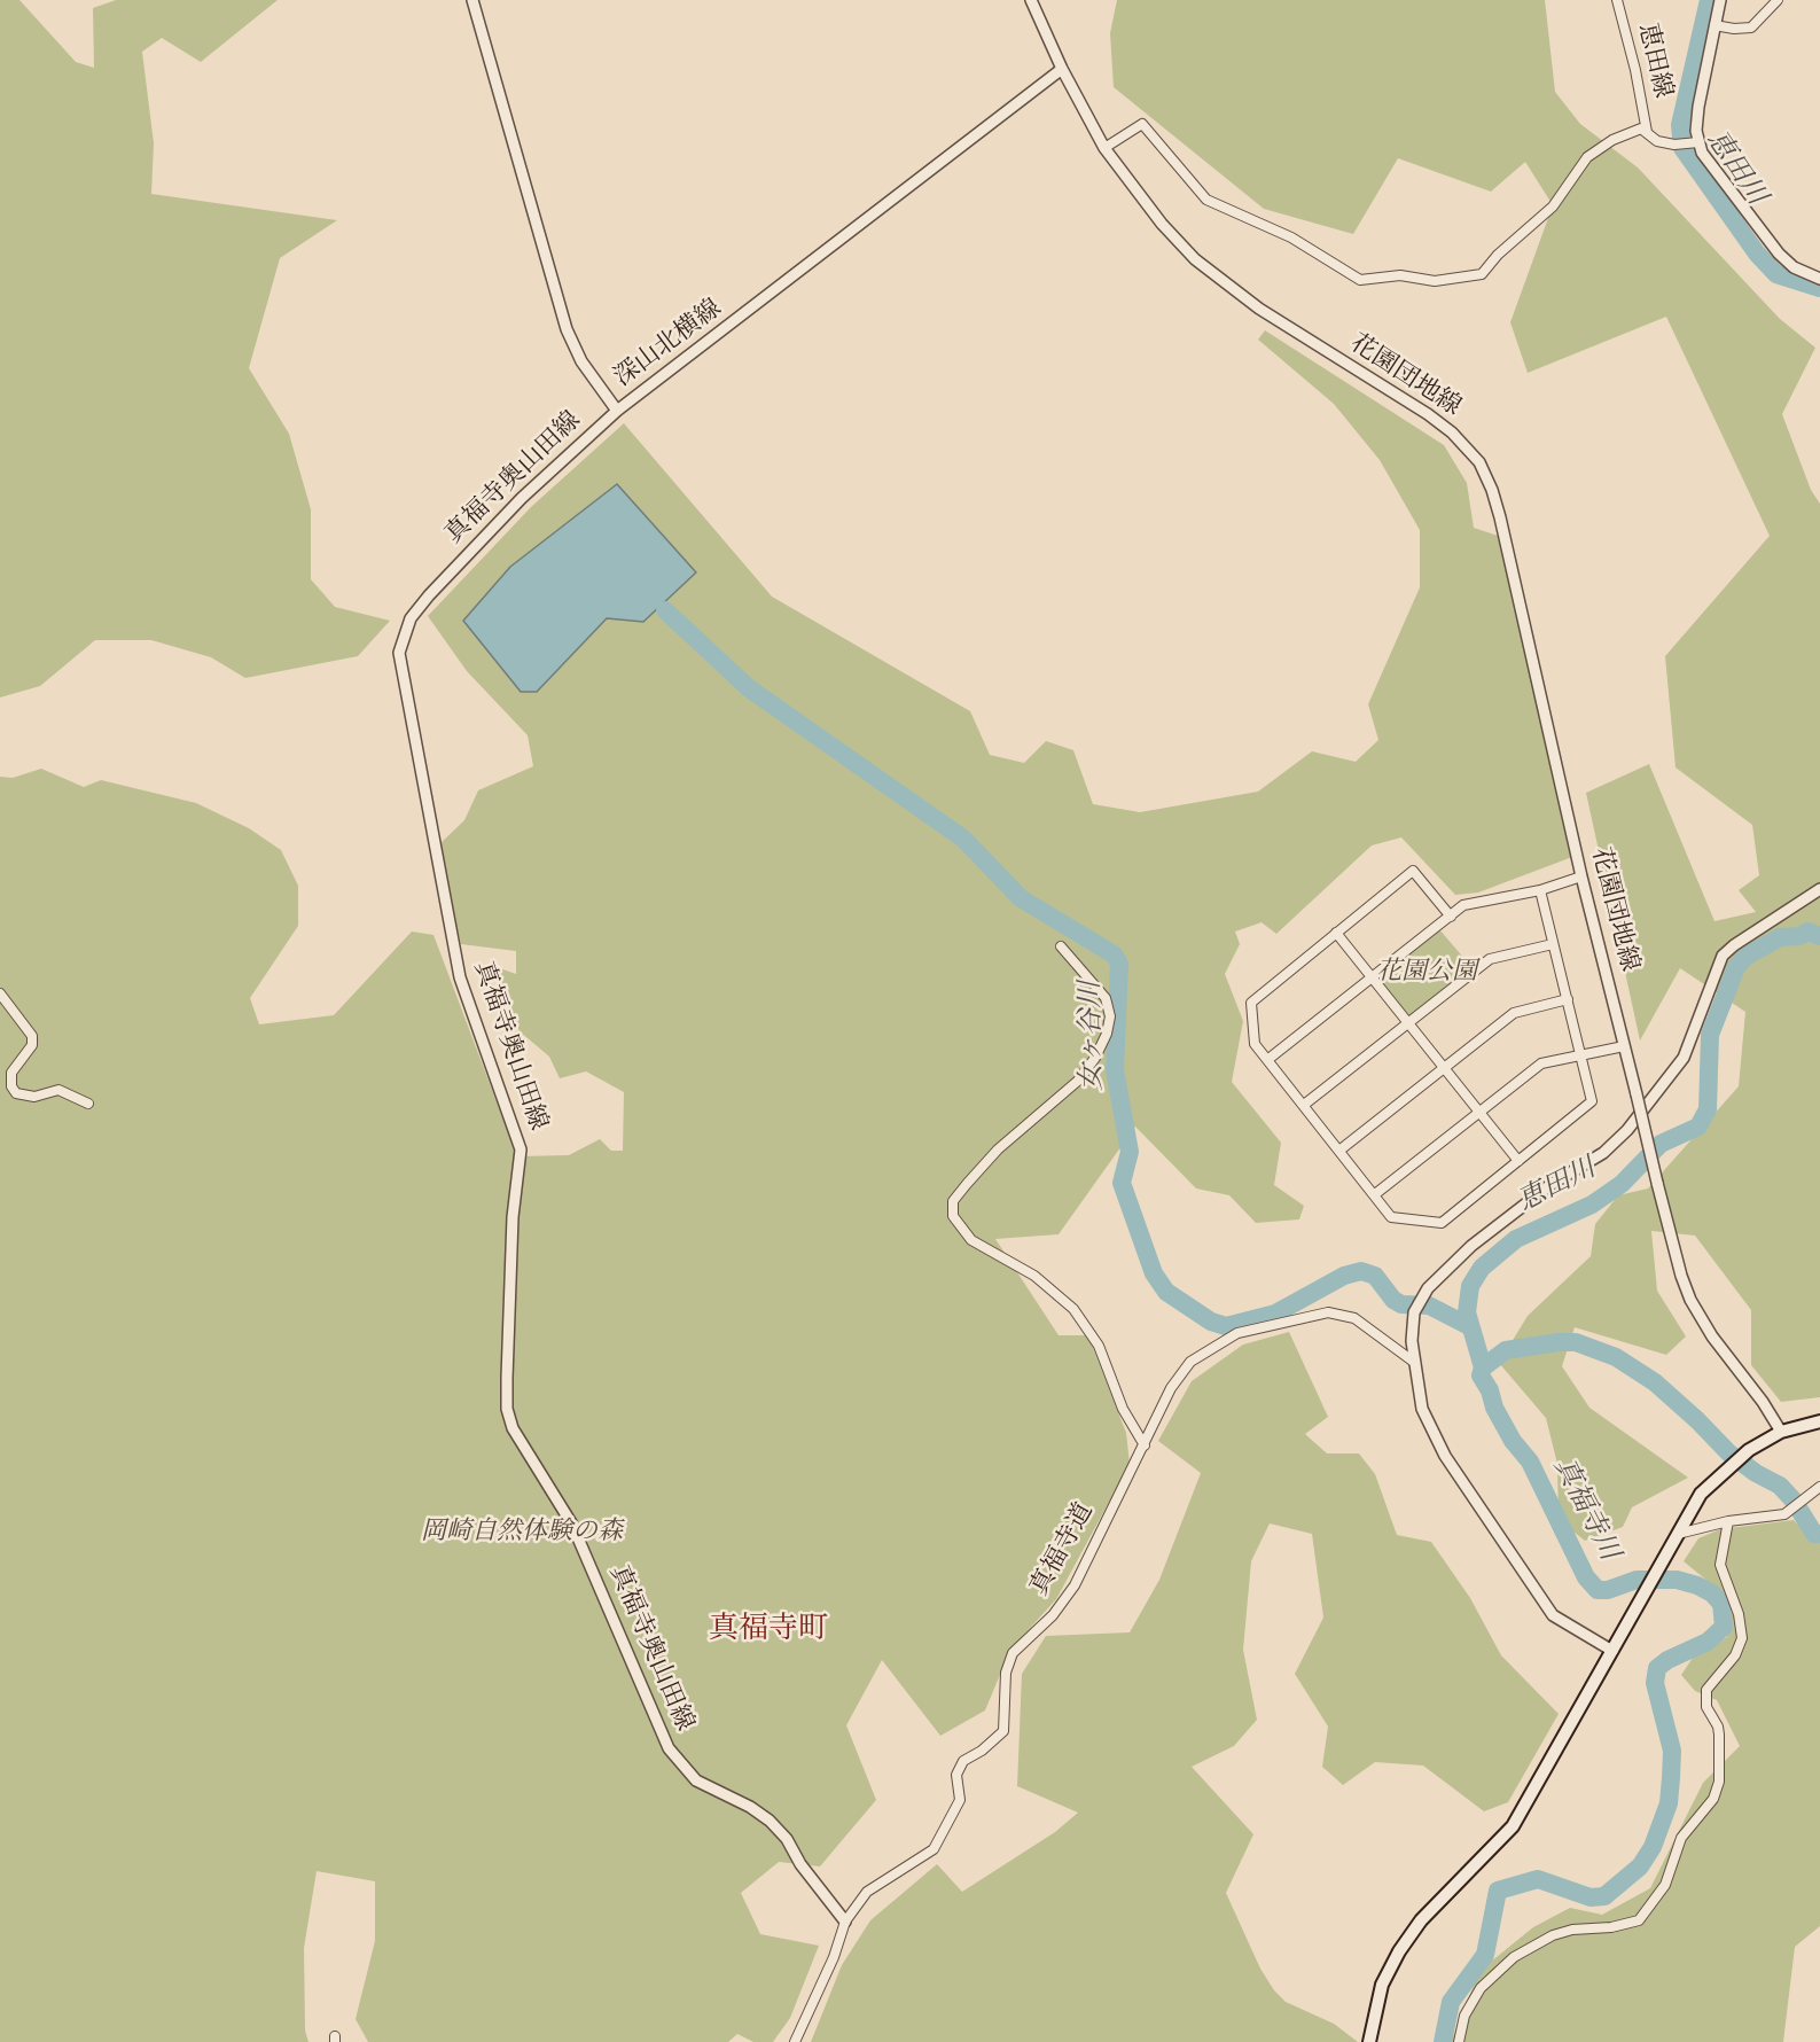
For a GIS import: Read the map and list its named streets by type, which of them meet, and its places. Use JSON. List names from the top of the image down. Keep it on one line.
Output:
{"streets":{"street":["恵田線","深山北横線","花園団地線","真福寺奥山田線","真福寺道"]},"crossings":[["深山北横線","花園団地線"],["深山北横線","真福寺奥山田線"],["真福寺奥山田線","真福寺道"]],"districts":["真福寺町"],"water":["恵田川","女ヶ谷川","真福寺川"],"parks":["花園公園","岡崎自然体験の森"]}
